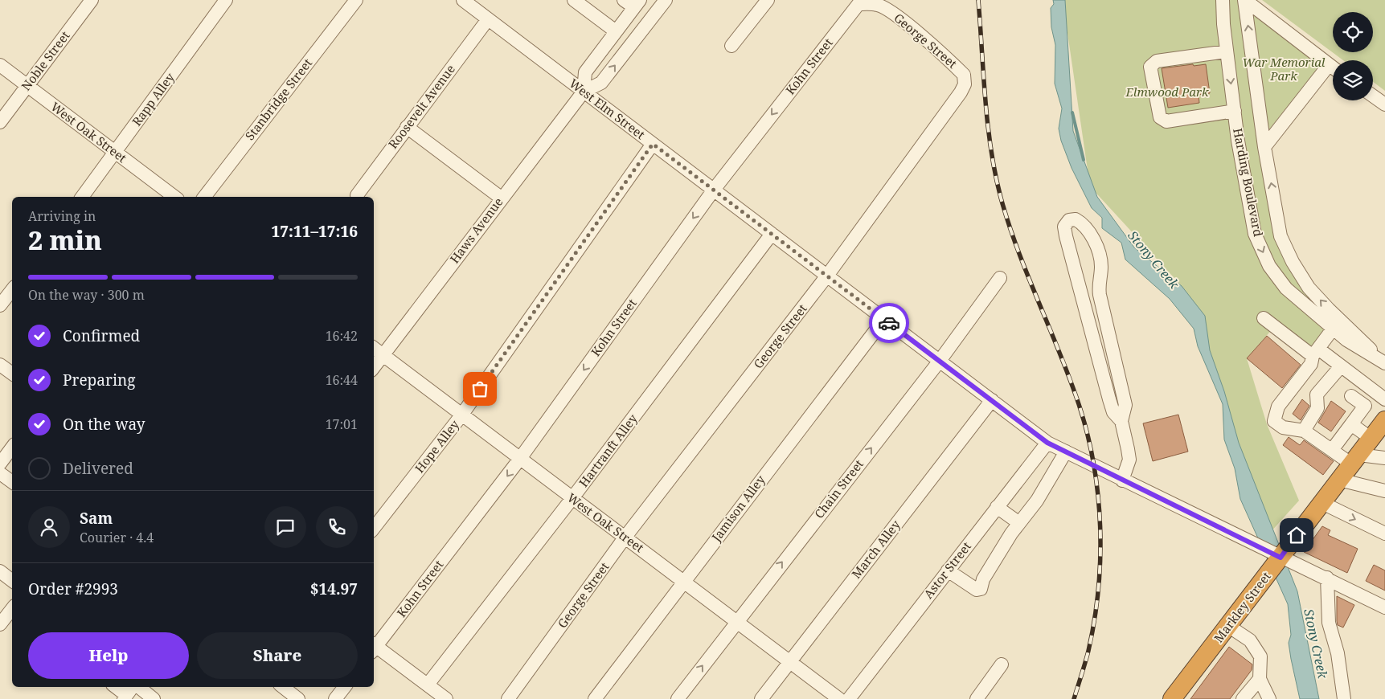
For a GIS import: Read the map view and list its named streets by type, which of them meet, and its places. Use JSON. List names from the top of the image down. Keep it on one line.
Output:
{"streets":{"highway":["Markley Street"],"street":["George Street","Noble Street","Kohn Street","Rapp Alley","Stanbridge Street","Roosevelt Avenue","West Elm Street","West Oak Street","Harding Boulevard","Haws Avenue","Hope Alley","Hartranft Alley","Chain Street","Jamison Alley","March Alley","Astor Street"]},"crossings":[["George Street","Kohn Street"],["George Street","West Elm Street"],["George Street","West Oak Street"],["Noble Street","West Oak Street"],["Kohn Street","West Elm Street"],["Kohn Street","West Oak Street"],["Rapp Alley","West Oak Street"],["Roosevelt Avenue","West Elm Street"],["West Elm Street","Haws Avenue"],["West Elm Street","Hope Alley"],["West Elm Street","Hartranft Alley"],["West Elm Street","Chain Street"],["West Elm Street","Jamison Alley"],["West Elm Street","March Alley"],["West Elm Street","Astor Street"],["West Elm Street","Markley Street"],["West Oak Street","Haws Avenue"],["West Oak Street","Hope Alley"],["West Oak Street","Hartranft Alley"],["West Oak Street","Chain Street"],["West Oak Street","Jamison Alley"],["West Oak Street","March Alley"]],"one_way":["Kohn Street","Chain Street"],"water":["Stony Creek"],"parks":["War Memorial Park","Elmwood Park"],"page":{"heading":["2 min","Arriving in","17:11–17:16"],"panel":["Sam","Courier · 4.4","Order #2993","$14.97"],"bar":"On the way · 300 m","list":[["Confirmed","16:42"],["Preparing","16:44"],["On the way","17:01"],"Delivered"],"buttons":["Help","Share"]}}
